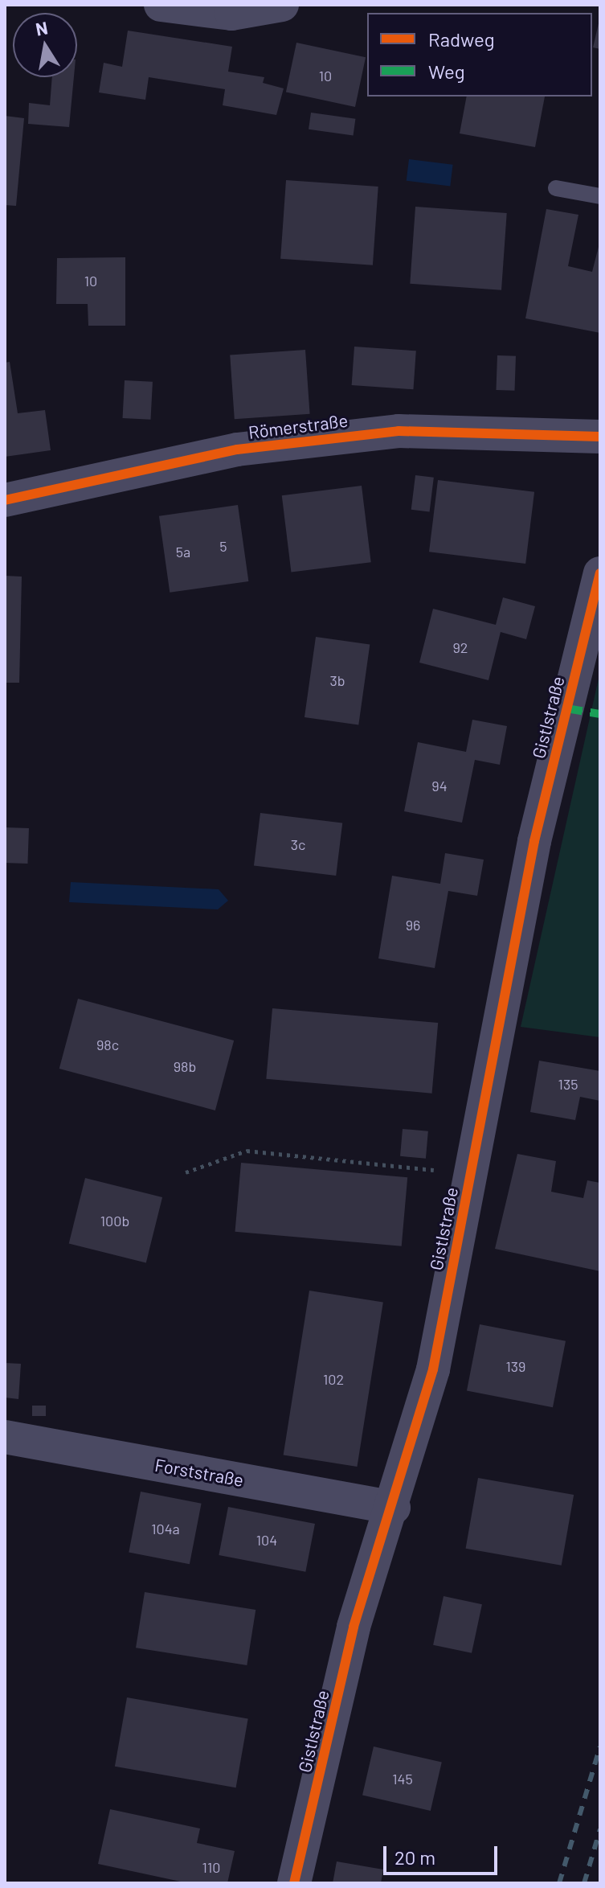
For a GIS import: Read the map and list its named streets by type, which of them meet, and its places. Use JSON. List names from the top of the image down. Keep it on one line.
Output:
{"streets":{"street":["Römerstraße","Gistlstraße","Forststraße"]},"crossings":[["Gistlstraße","Forststraße"]],"house_numbers":["10","10","5","5a","92","3b","94","3c","96","98c","98b","135","100b","139","102","104a","104","145","110"],"legend":["Radweg","Weg"],"scale_bar":"20 m","north":"top"}
